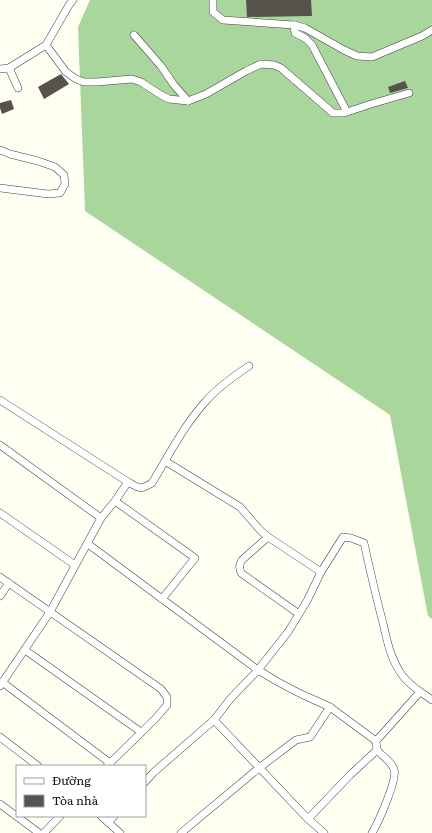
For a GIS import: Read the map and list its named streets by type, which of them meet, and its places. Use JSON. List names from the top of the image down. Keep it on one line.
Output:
{"legend":["Đường","Tòa nhà"]}
